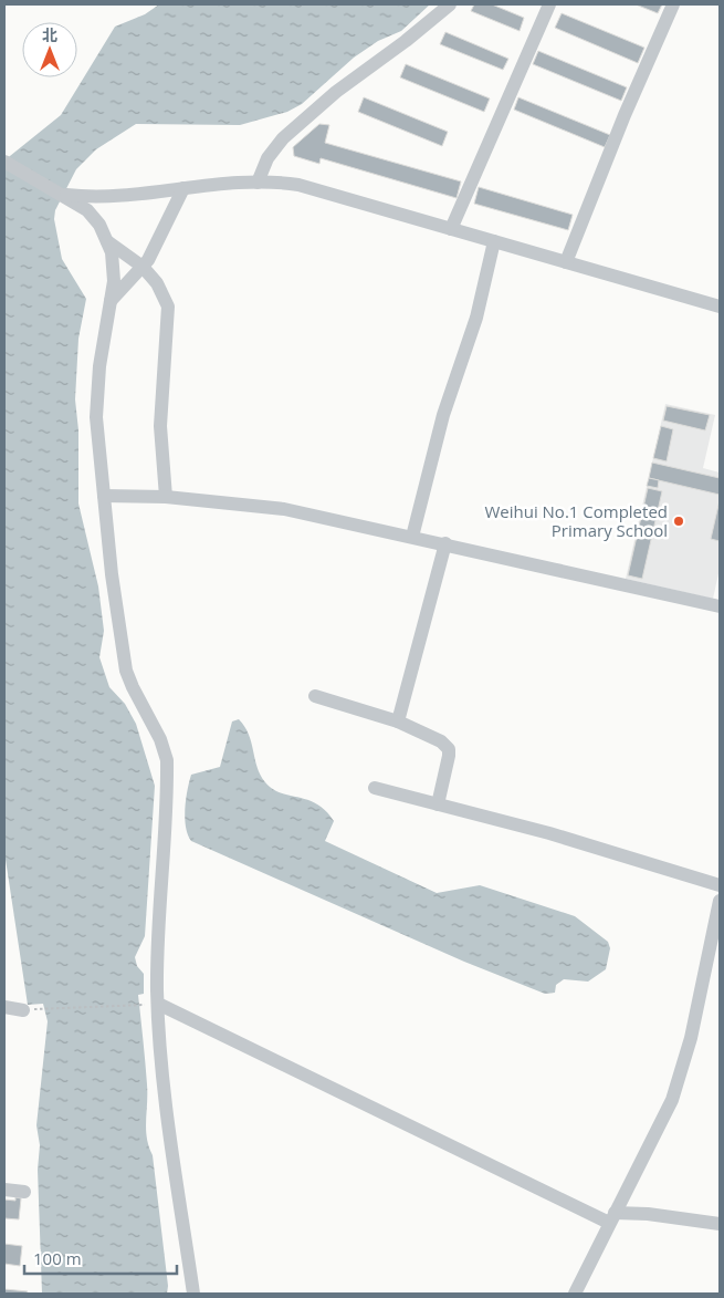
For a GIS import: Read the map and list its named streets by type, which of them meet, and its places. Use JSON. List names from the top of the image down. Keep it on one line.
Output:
{"places":["Weihui No.1 Completed Primary School"],"scale_bar":"100 m","north":"top"}
